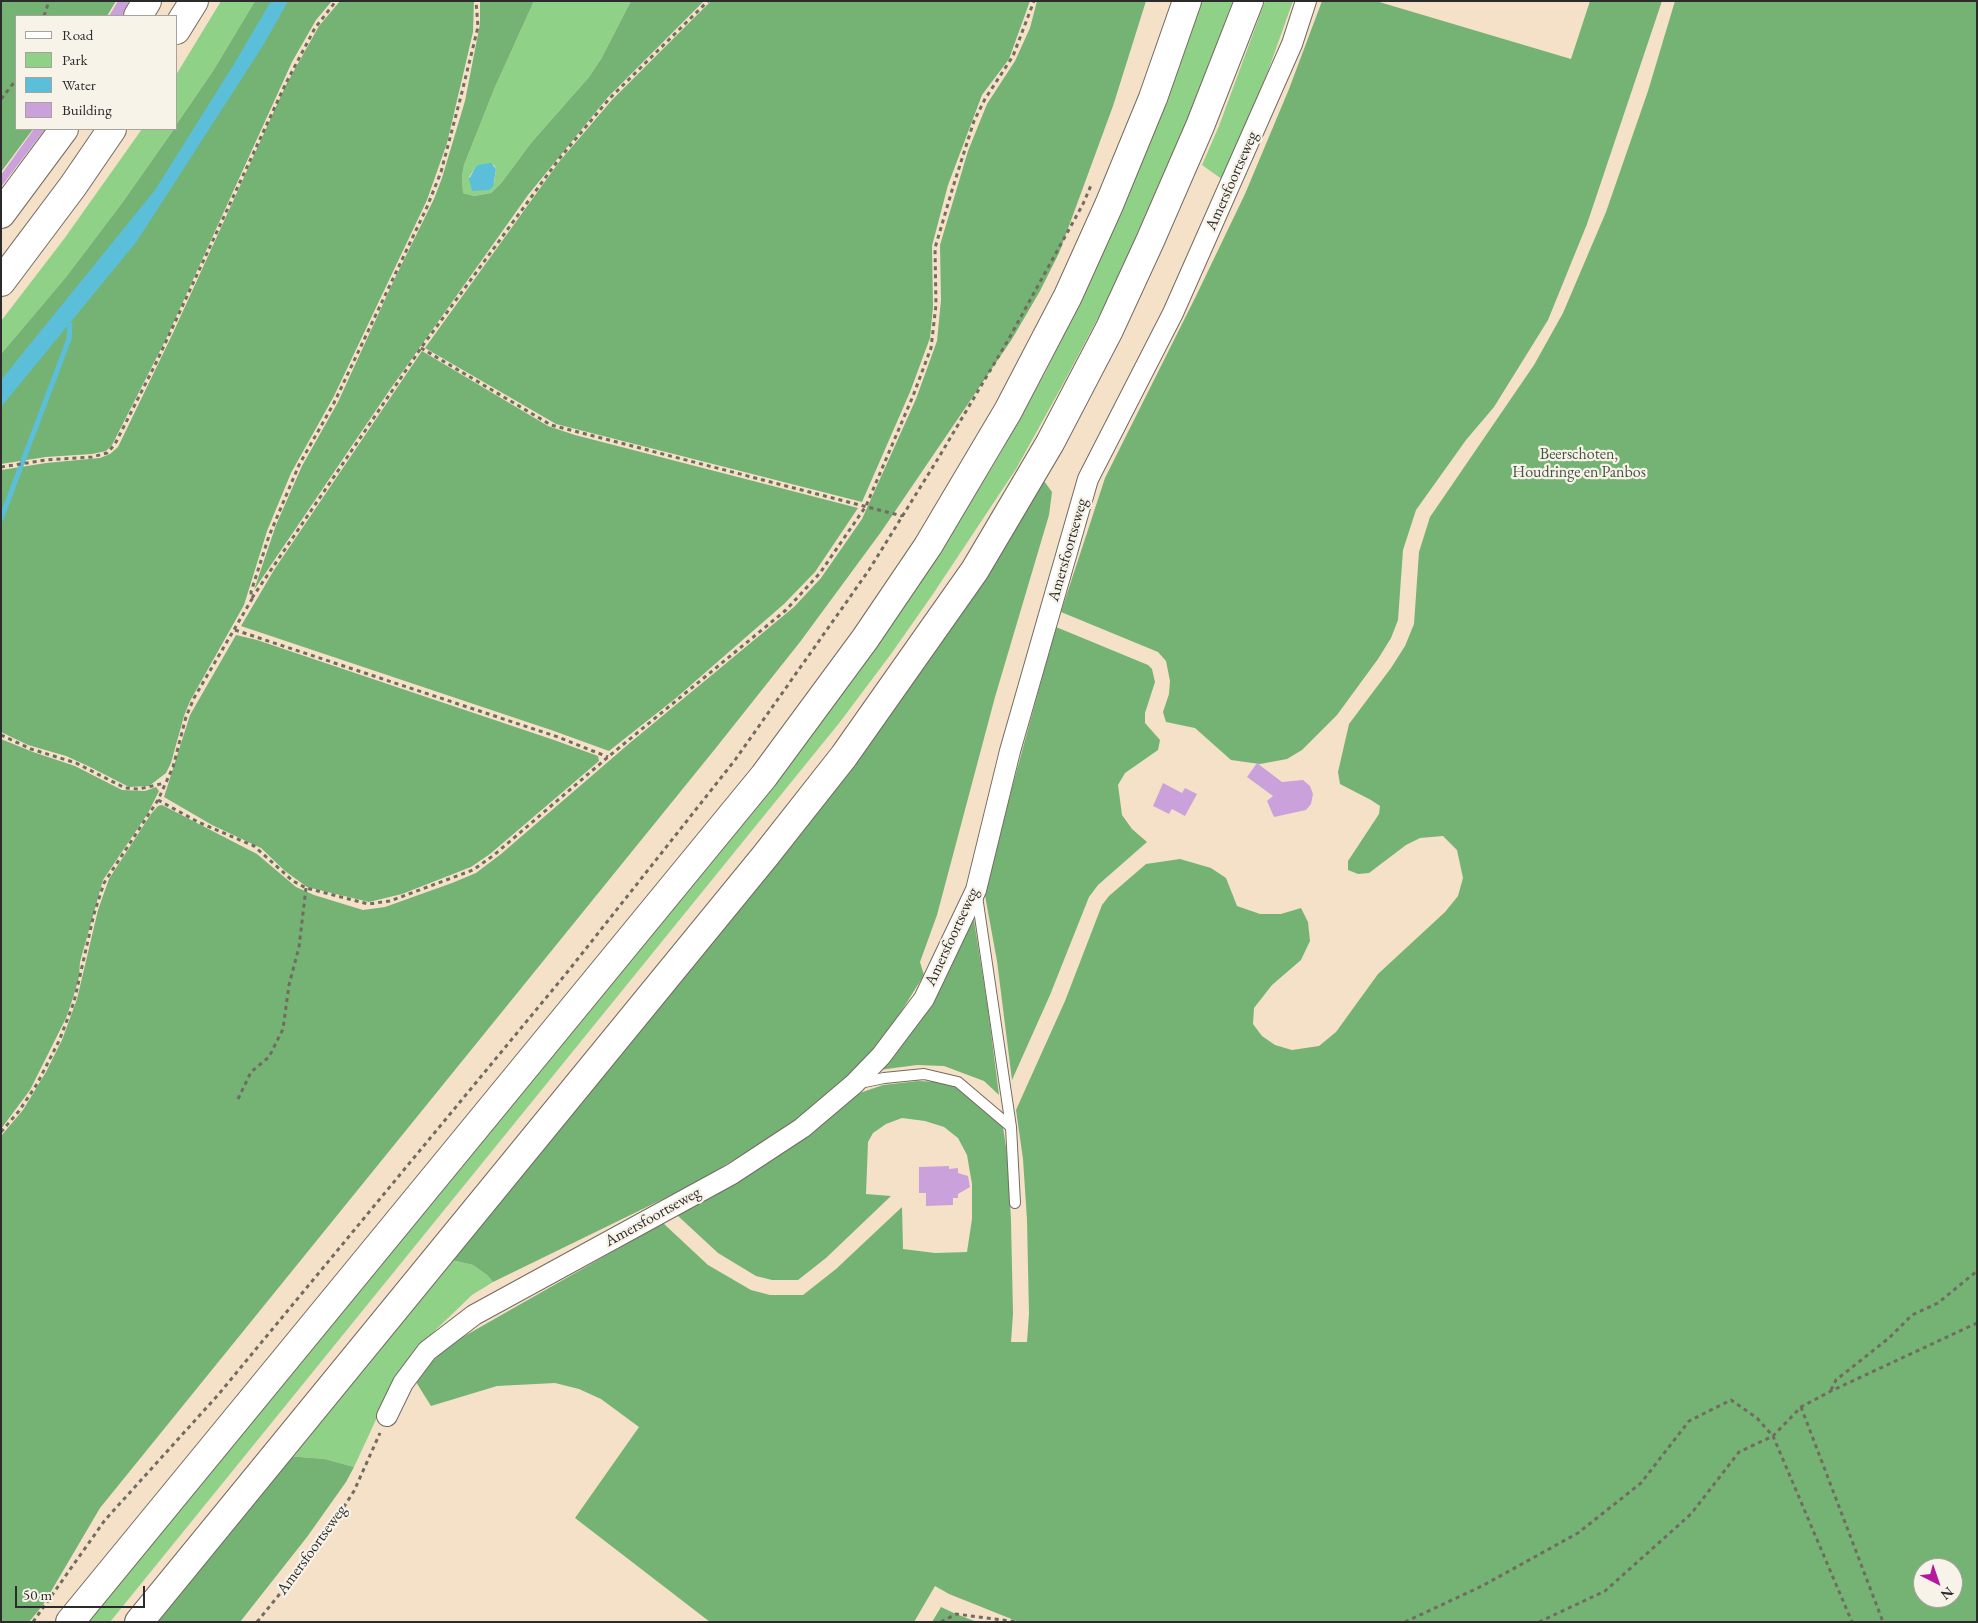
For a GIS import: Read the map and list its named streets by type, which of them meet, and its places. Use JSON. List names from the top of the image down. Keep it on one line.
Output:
{"streets":{"street":["Amersfoortseweg"]},"parks":["Beerschoten, Houdringe en Panbos"],"legend":["Road","Park","Water","Building"],"scale_bar":"50 m","north":"bottom right"}
